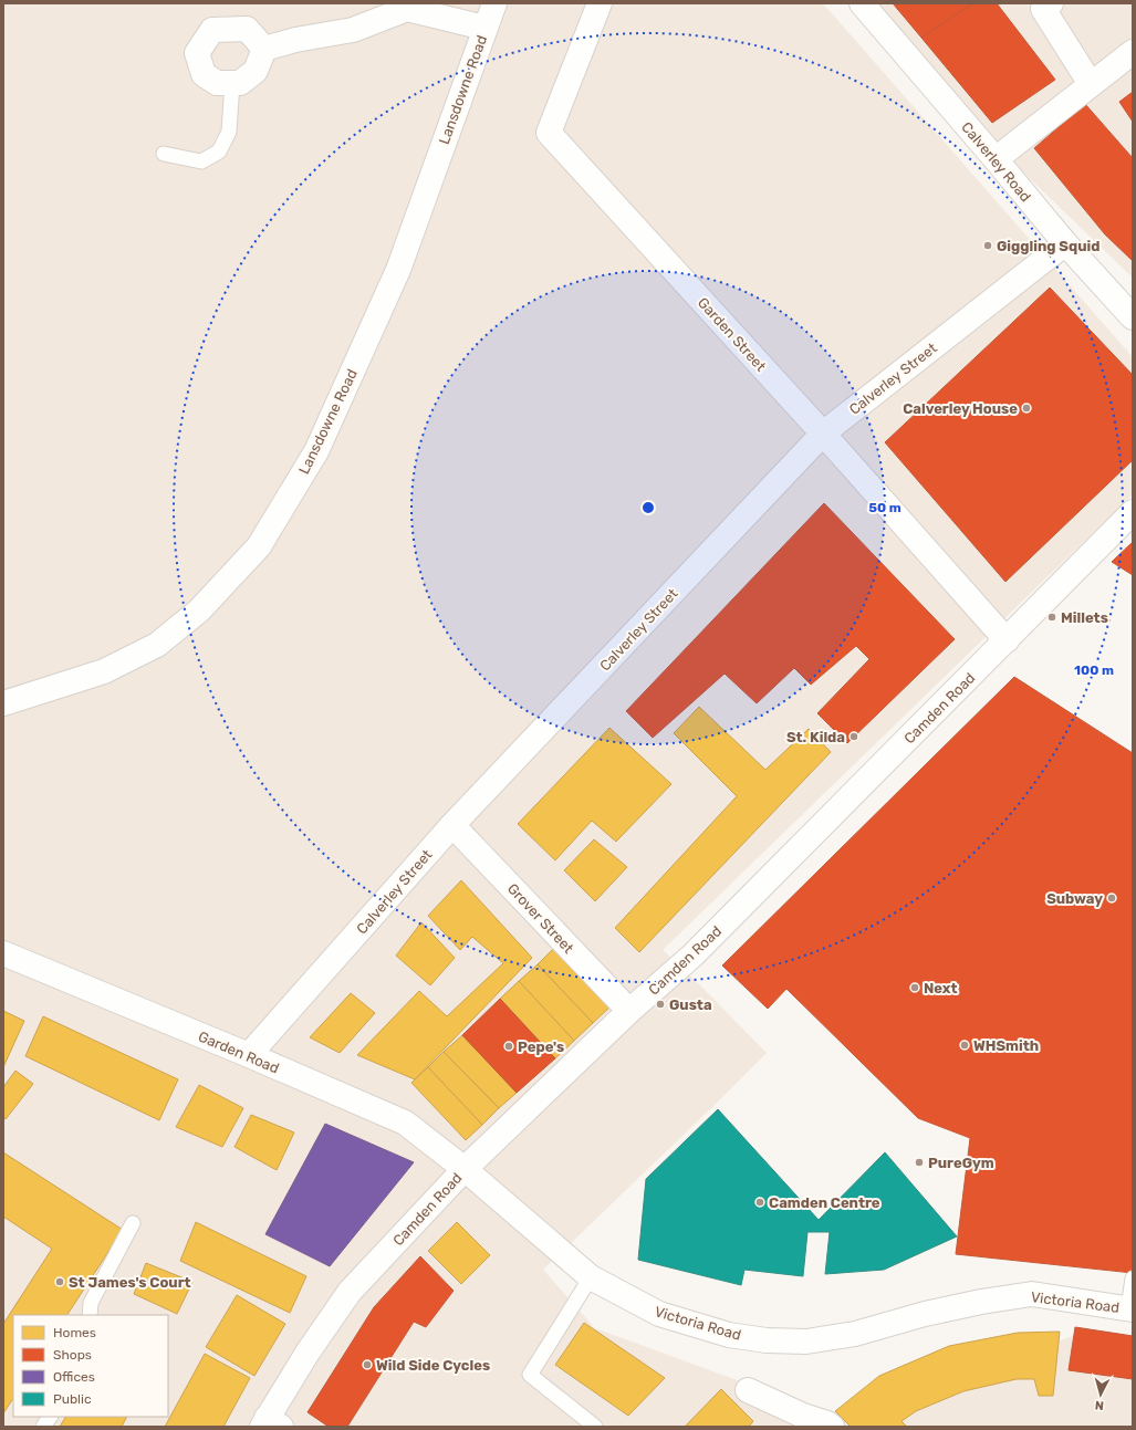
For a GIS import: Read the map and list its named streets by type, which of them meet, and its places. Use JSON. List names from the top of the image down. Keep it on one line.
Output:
{"streets":{"street":["Lansdowne Road","Calverley Road","Garden Street","Calverley Street","Camden Road","Grover Street","Garden Road","Victoria Road"]},"crossings":[["Calverley Road","Calverley Street"],["Garden Street","Calverley Street"],["Garden Street","Camden Road"],["Calverley Street","Grover Street"],["Calverley Street","Garden Road"],["Camden Road","Grover Street"],["Camden Road","Garden Road"],["Camden Road","Victoria Road"],["Garden Road","Victoria Road"]],"places":["Giggling Squid","Calverley House","Millets","St. Kilda","Subway","Next","Gusta","WHSmith","Pepe's","PureGym","Camden Centre","St James's Court","Wild Side Cycles"],"legend":["Homes","Shops","Offices","Public"],"north":"bottom","rings":["50 m","100 m"]}
